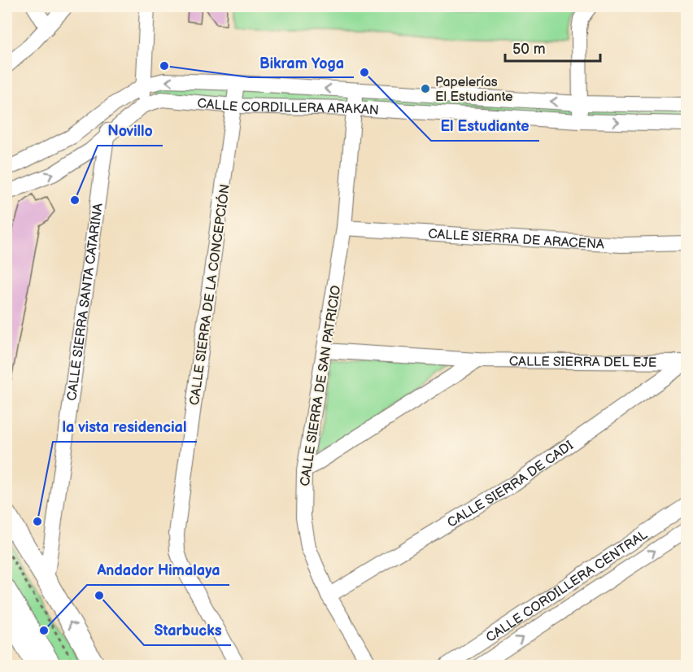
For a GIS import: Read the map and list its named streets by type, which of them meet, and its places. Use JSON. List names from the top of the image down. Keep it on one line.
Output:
{"streets":{"street":["CALLE CORDILLERA ARAKAN","CALLE SIERRA DE ARACENA","CALLE SIERRA DE LA CONCEPCIÓN","CALLE SIERRA SANTA CATARINA","CALLE SIERRA DEL EJE","CALLE SIERRA DE SAN PATRICIO","CALLE SIERRA DE CADI","CALLE CORDILLERA CENTRAL"]},"crossings":[["CALLE CORDILLERA ARAKAN","CALLE SIERRA DE LA CONCEPCIÓN"],["CALLE CORDILLERA ARAKAN","CALLE SIERRA SANTA CATARINA"],["CALLE CORDILLERA ARAKAN","CALLE SIERRA DE SAN PATRICIO"],["CALLE SIERRA DE ARACENA","CALLE SIERRA DE SAN PATRICIO"],["CALLE SIERRA DEL EJE","CALLE SIERRA DE SAN PATRICIO"],["CALLE SIERRA DEL EJE","CALLE SIERRA DE CADI"],["CALLE SIERRA DE SAN PATRICIO","CALLE SIERRA DE CADI"]],"places":["Bikram Yoga","El Estudiante","Papelerías El Estudiante","Novillo","la vista residencial","Starbucks","Andador Himalaya"],"scale_bar":"50 m"}
